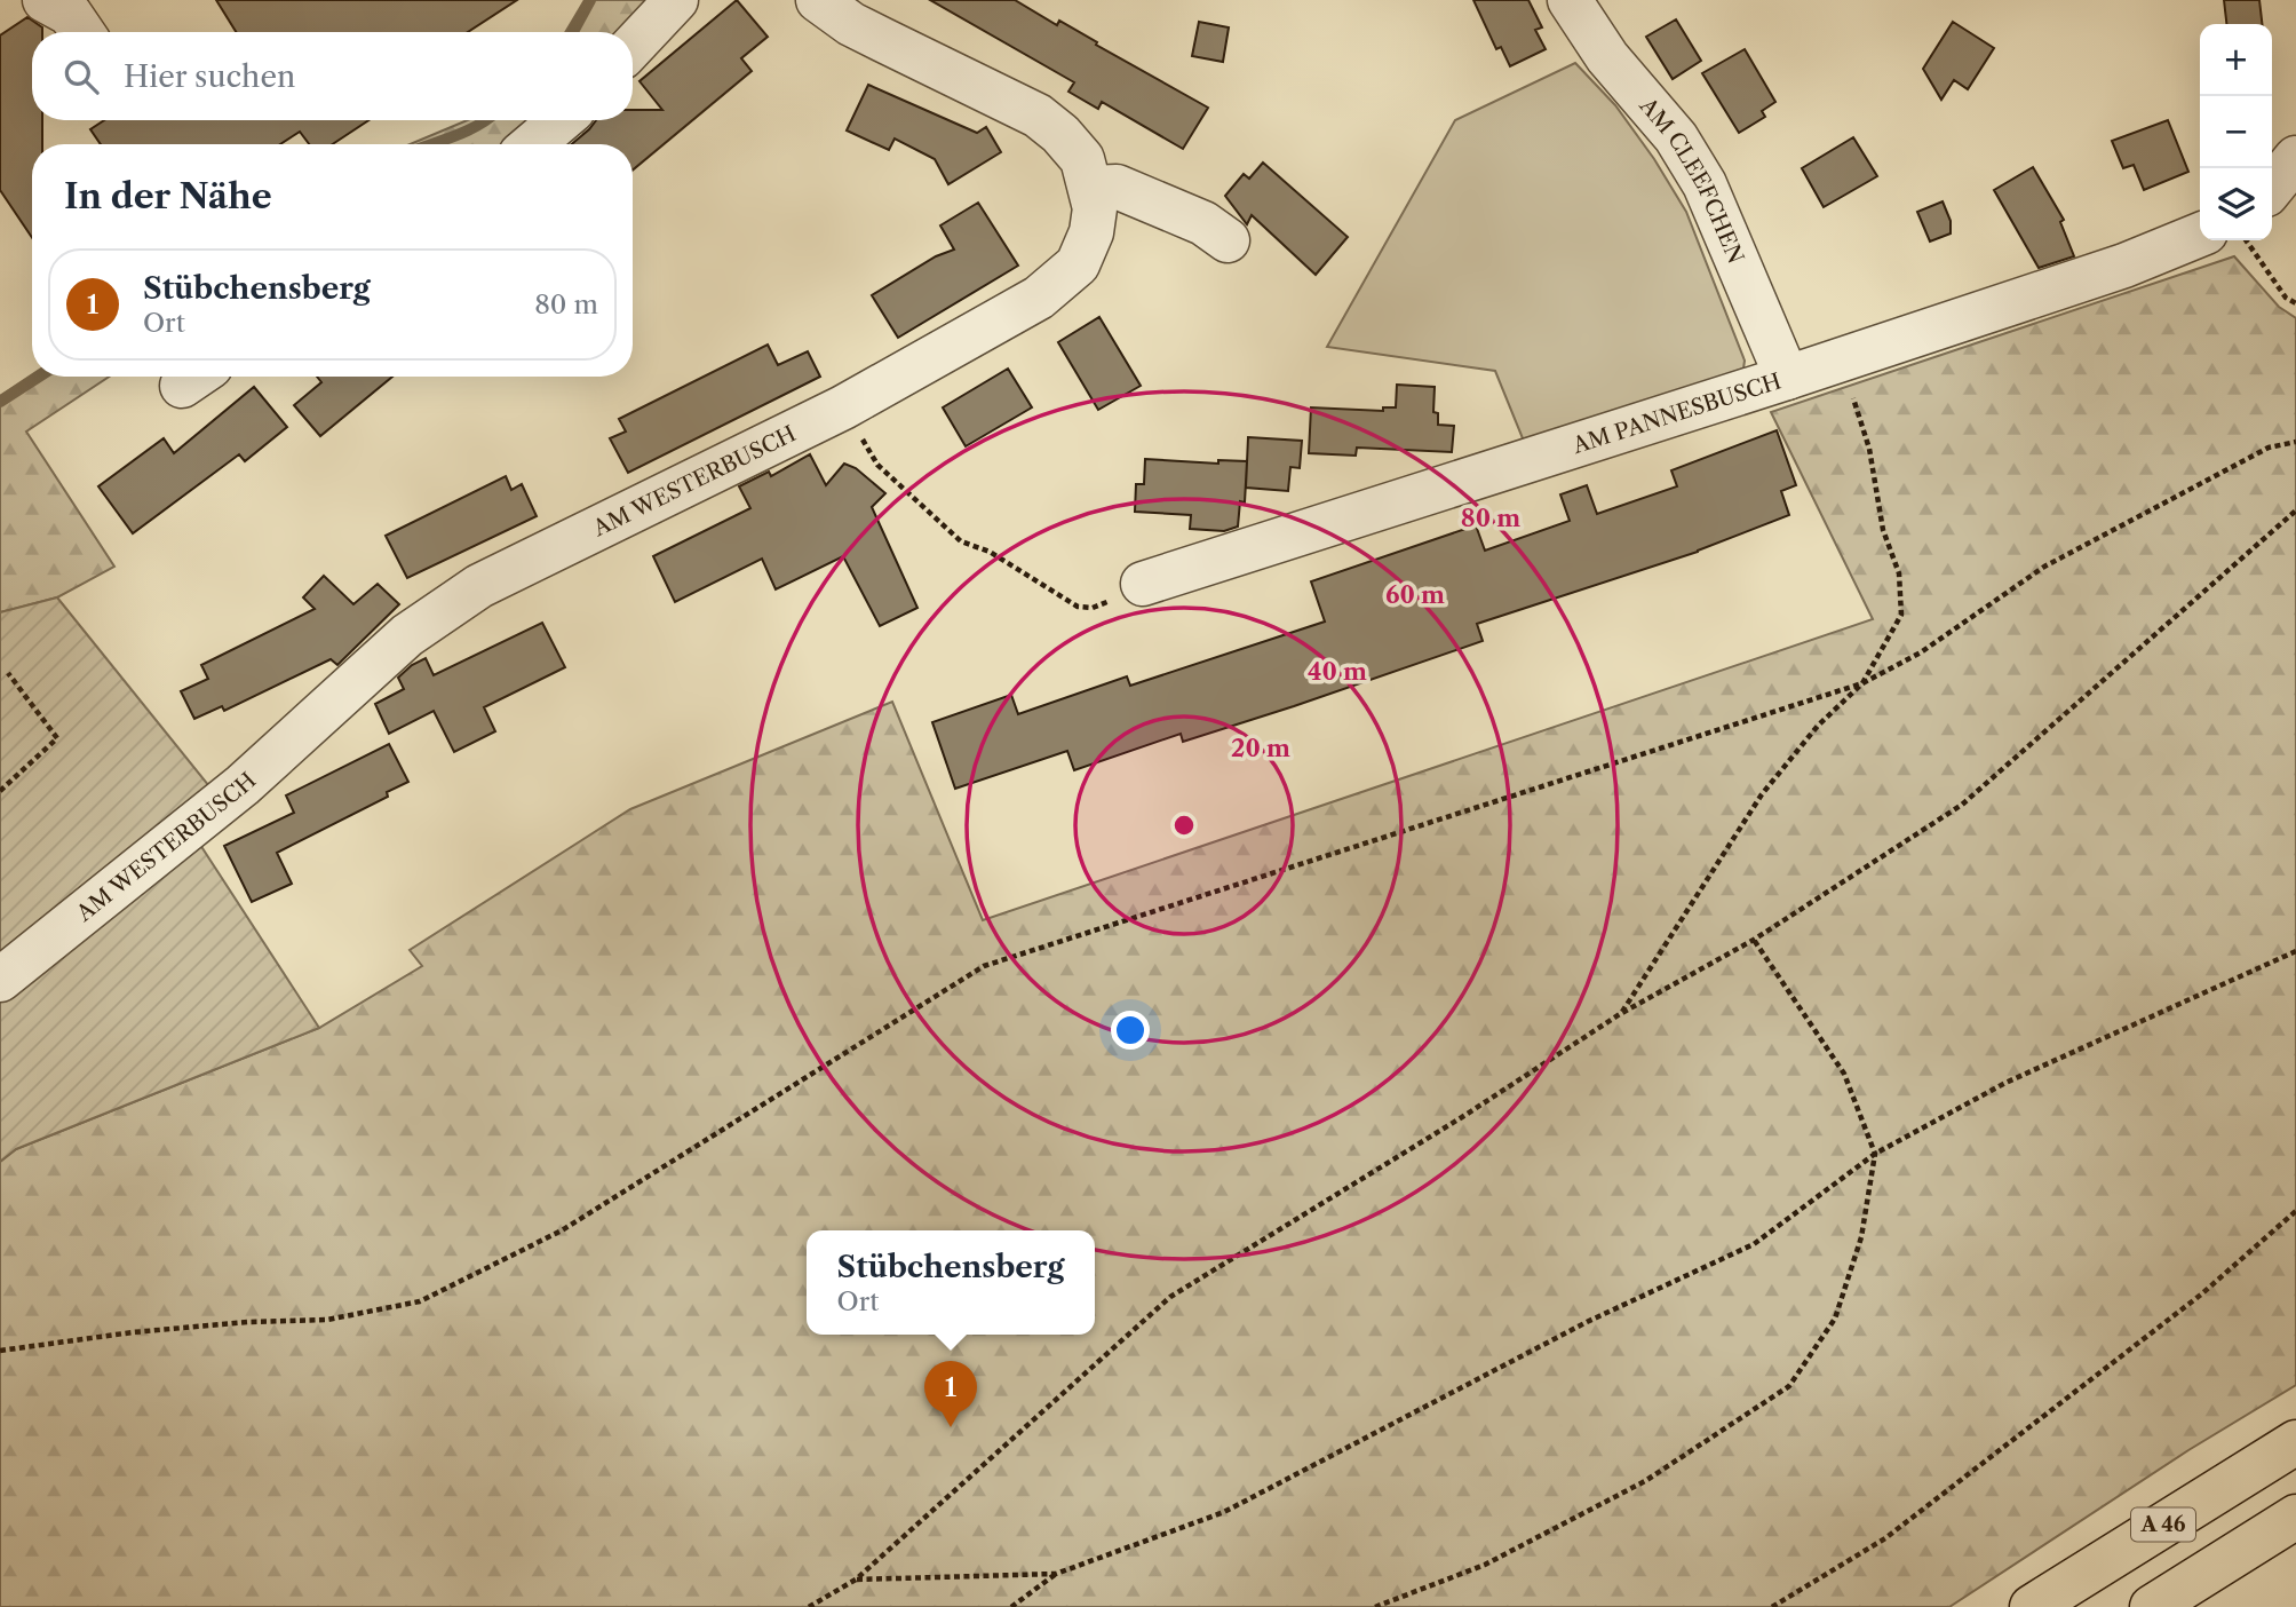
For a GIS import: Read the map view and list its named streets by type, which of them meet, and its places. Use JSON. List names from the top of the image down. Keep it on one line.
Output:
{"streets":{"highway":["A 46"],"street":["AM CLEEFCHEN","AM PANNESBUSCH","AM WESTERBUSCH"]},"crossings":[["AM CLEEFCHEN","AM PANNESBUSCH"]],"page":{"map_buttons":["+","−"],"search":"Hier suchen","heading":"In der Nähe","list":[{"mark":"1","name":"Stübchensberg","note":"Ort","value":"80 m"}],"popup":["Stübchensberg","Ort"],"pins":"1"},"rings":["80 m","60 m","40 m","20 m"]}
